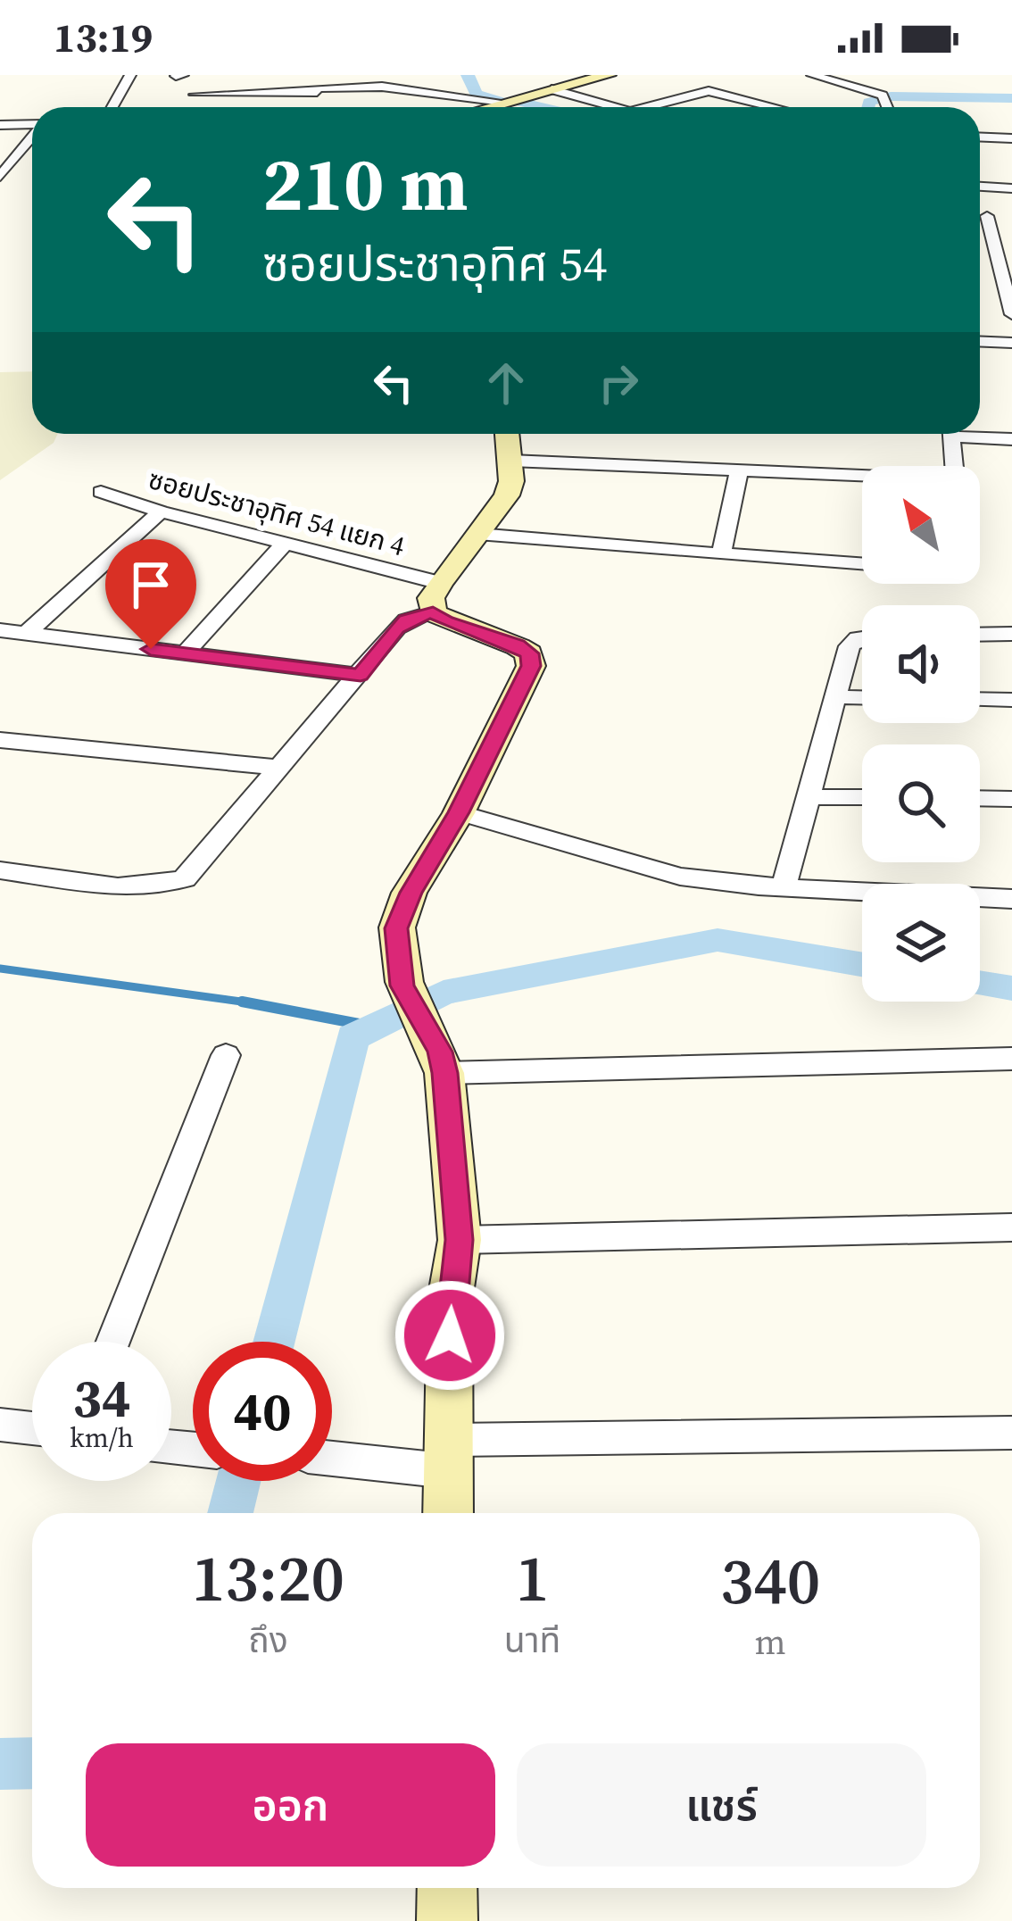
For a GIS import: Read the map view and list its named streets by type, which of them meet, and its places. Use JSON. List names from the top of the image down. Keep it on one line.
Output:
{"streets":{"street":["ซอยประชาอุทิศ 54 แยก 4"]},"north":"top left","page":{"status":"13:19","turn":["210 m","ซอยประชาอุทิศ 54"],"speed":"34 km/h","limit":"40","eta":["13:20","ถึง","1","นาที","340","m"],"buttons":["ออก","แชร์"]}}
